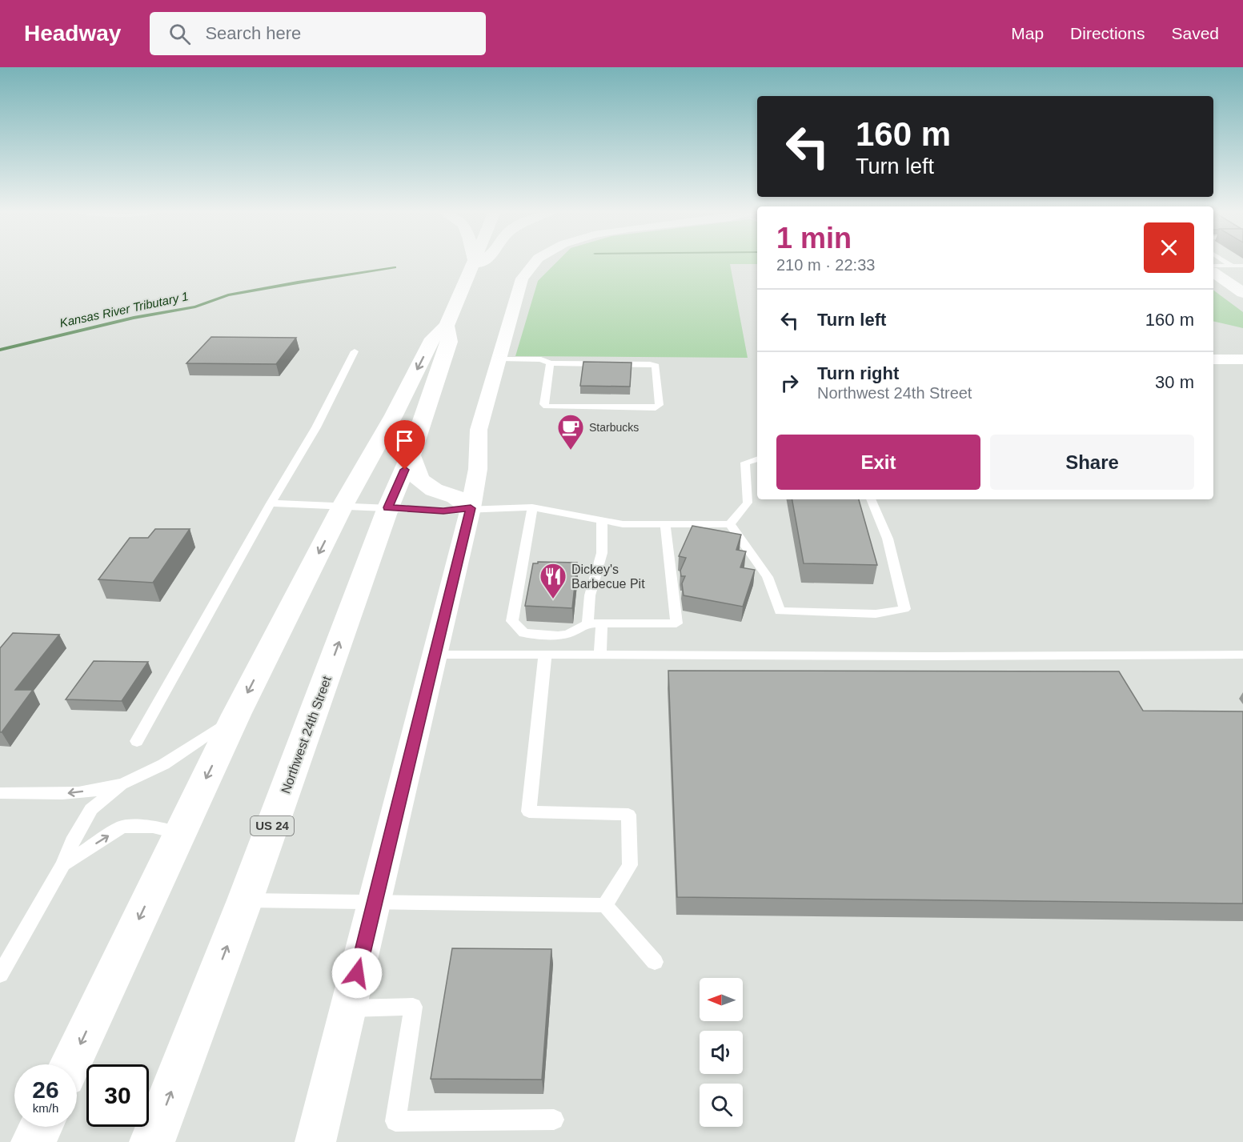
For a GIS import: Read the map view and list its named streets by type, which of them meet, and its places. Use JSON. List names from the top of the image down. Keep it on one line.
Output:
{"streets":{"main road":["Northwest 24th Street","US 24"]},"water":["Kansas River Tributary 1"],"places":{"cafe":["Starbucks"],"restaurant":["Dickey's Barbecue Pit"]},"north":"left","page":{"header":"Headway","search":"Search here","nav":["Map","Directions","Saved"],"turn":["160 m","Turn left"],"heading":["1 min","210 m · 22:33"],"list":[{"name":"Turn left","value":"160 m"},{"name":"Turn right","note":"Northwest 24th Street","value":"30 m"}],"buttons":["Exit","Share"],"speed":"26 km/h","limit":"30"}}
